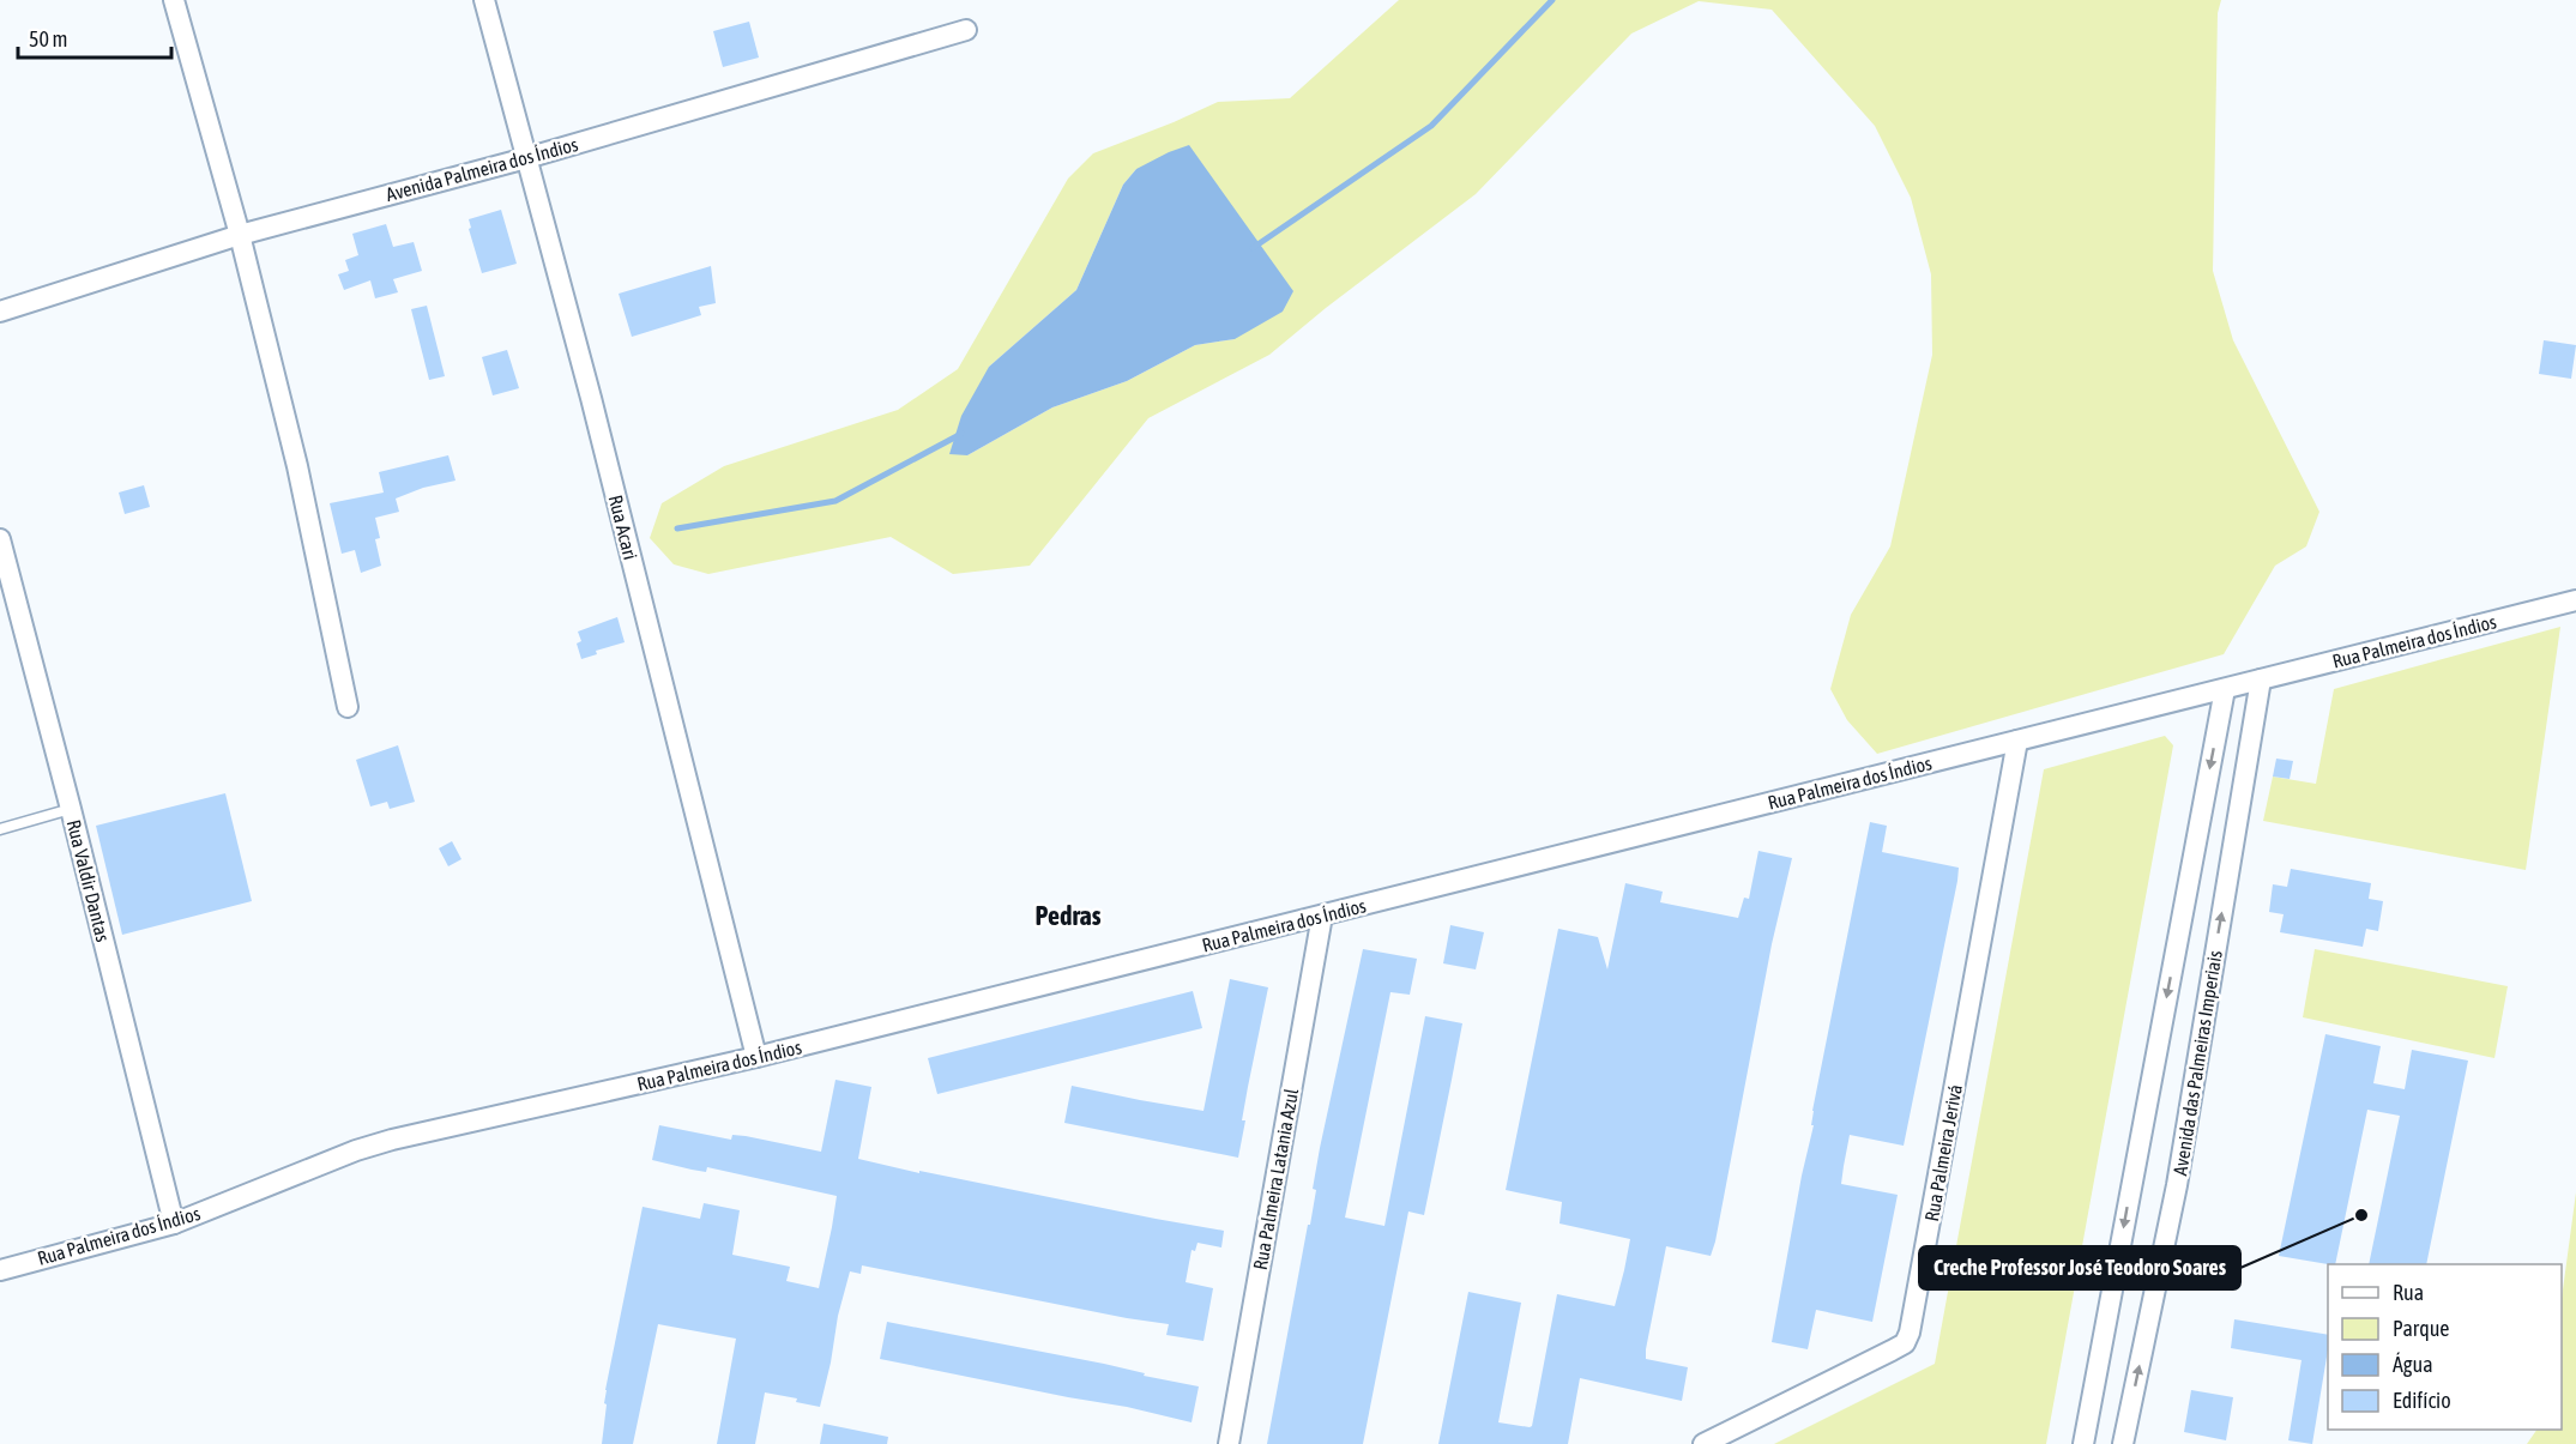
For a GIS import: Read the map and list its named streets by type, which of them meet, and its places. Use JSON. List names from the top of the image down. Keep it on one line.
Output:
{"streets":{"street":["Avenida Palmeira dos Índios","Rua Acari","Rua Palmeira dos Índios","Rua Valdir Dantas","Avenida das Palmeiras Imperiais","Rua Palmeira Jerivá","Rua Palmeira Latania Azul"]},"crossings":[["Avenida Palmeira dos Índios","Rua Acari"],["Rua Acari","Rua Palmeira dos Índios"],["Rua Palmeira dos Índios","Rua Valdir Dantas"],["Rua Palmeira dos Índios","Avenida das Palmeiras Imperiais"],["Rua Palmeira dos Índios","Rua Palmeira Jerivá"],["Rua Palmeira dos Índios","Rua Palmeira Latania Azul"]],"districts":["Pedras"],"places":["Creche Professor José Teodoro Soares"],"legend":["Rua","Parque","Água","Edifício"],"scale_bar":"50 m"}
